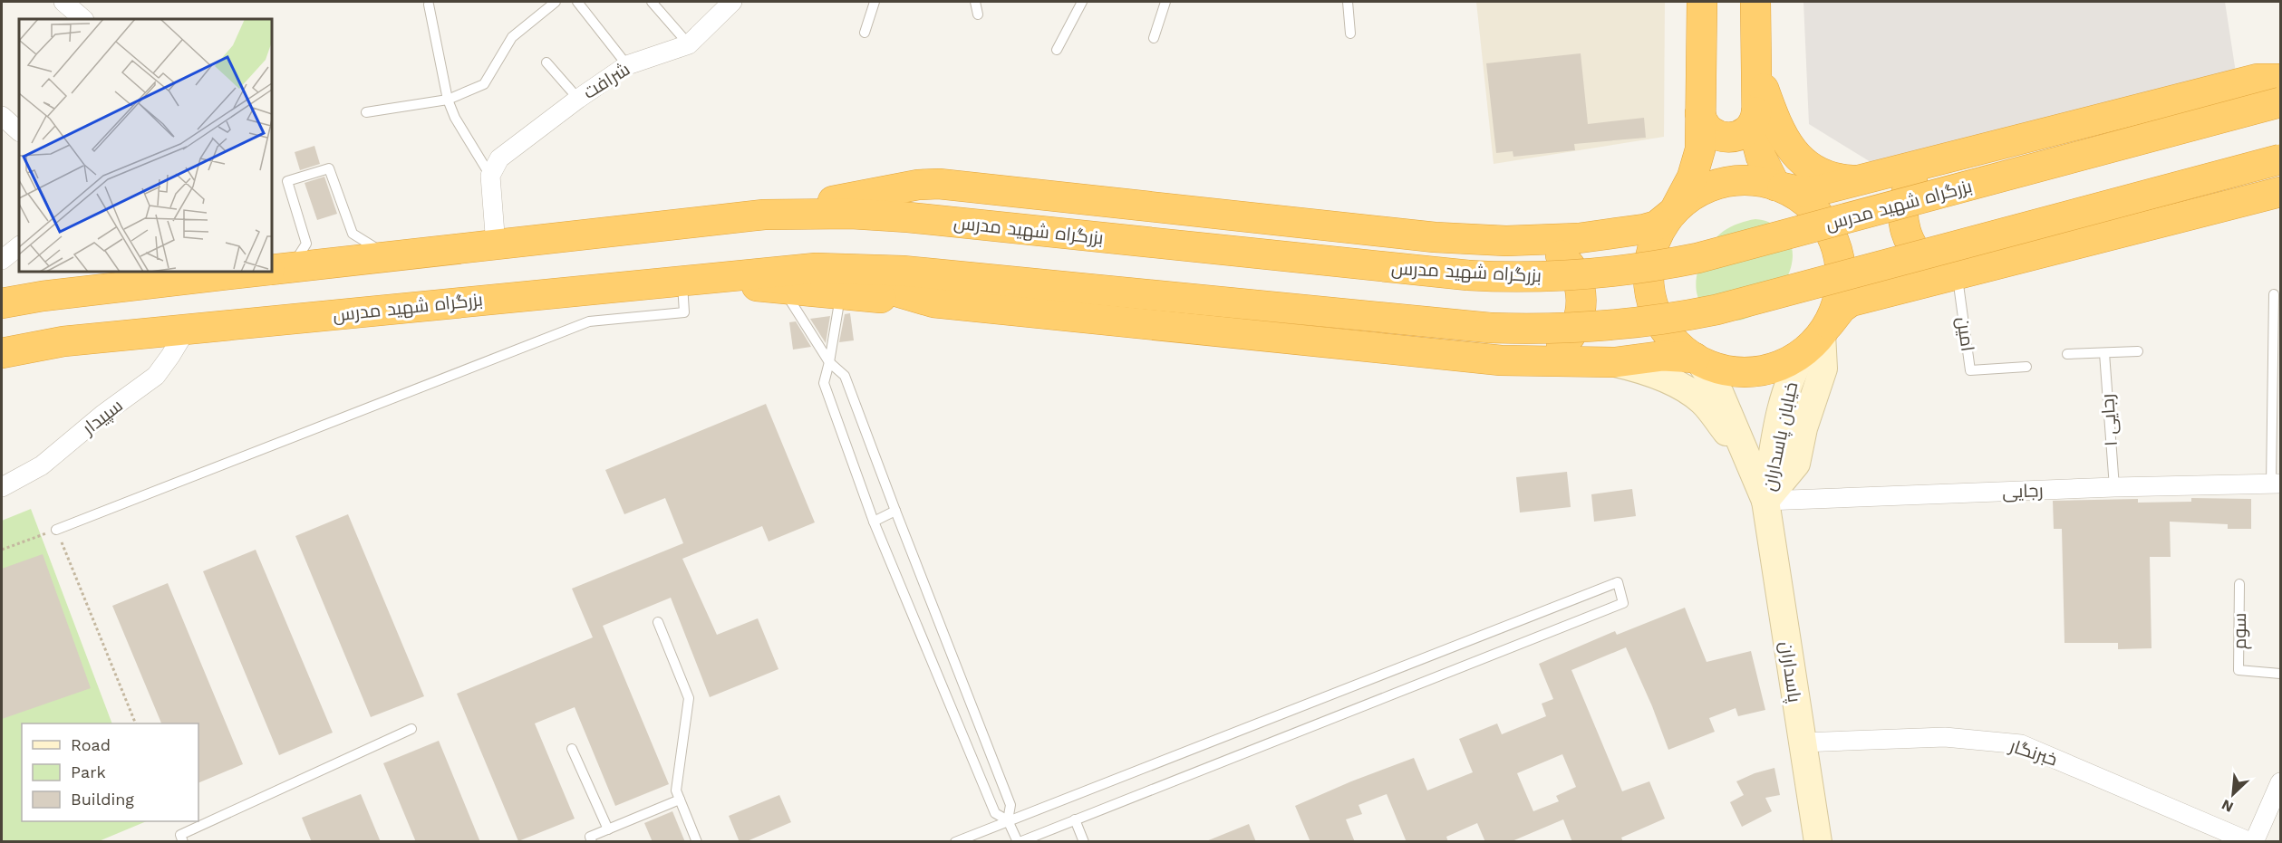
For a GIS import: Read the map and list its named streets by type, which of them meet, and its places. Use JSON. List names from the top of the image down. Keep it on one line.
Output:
{"streets":{"highway":["بزرگراه شهید مدرس"],"main road":["خیابان پاسداران","پاسداران"],"street":["شرافت","سپیدار","رجایی","خبرنگار"],"lane":["امین","رجایی ۱","سوم"]},"crossings":[["بزرگراه شهید مدرس","سپیدار"],["بزرگراه شهید مدرس","خیابان پاسداران"],["رجایی ۱","رجایی"],["خیابان پاسداران","رجایی"],["خیابان پاسداران","پاسداران"],["رجایی","پاسداران"],["پاسداران","خبرنگار"]],"legend":["Road","Park","Building"],"north":"bottom left"}
